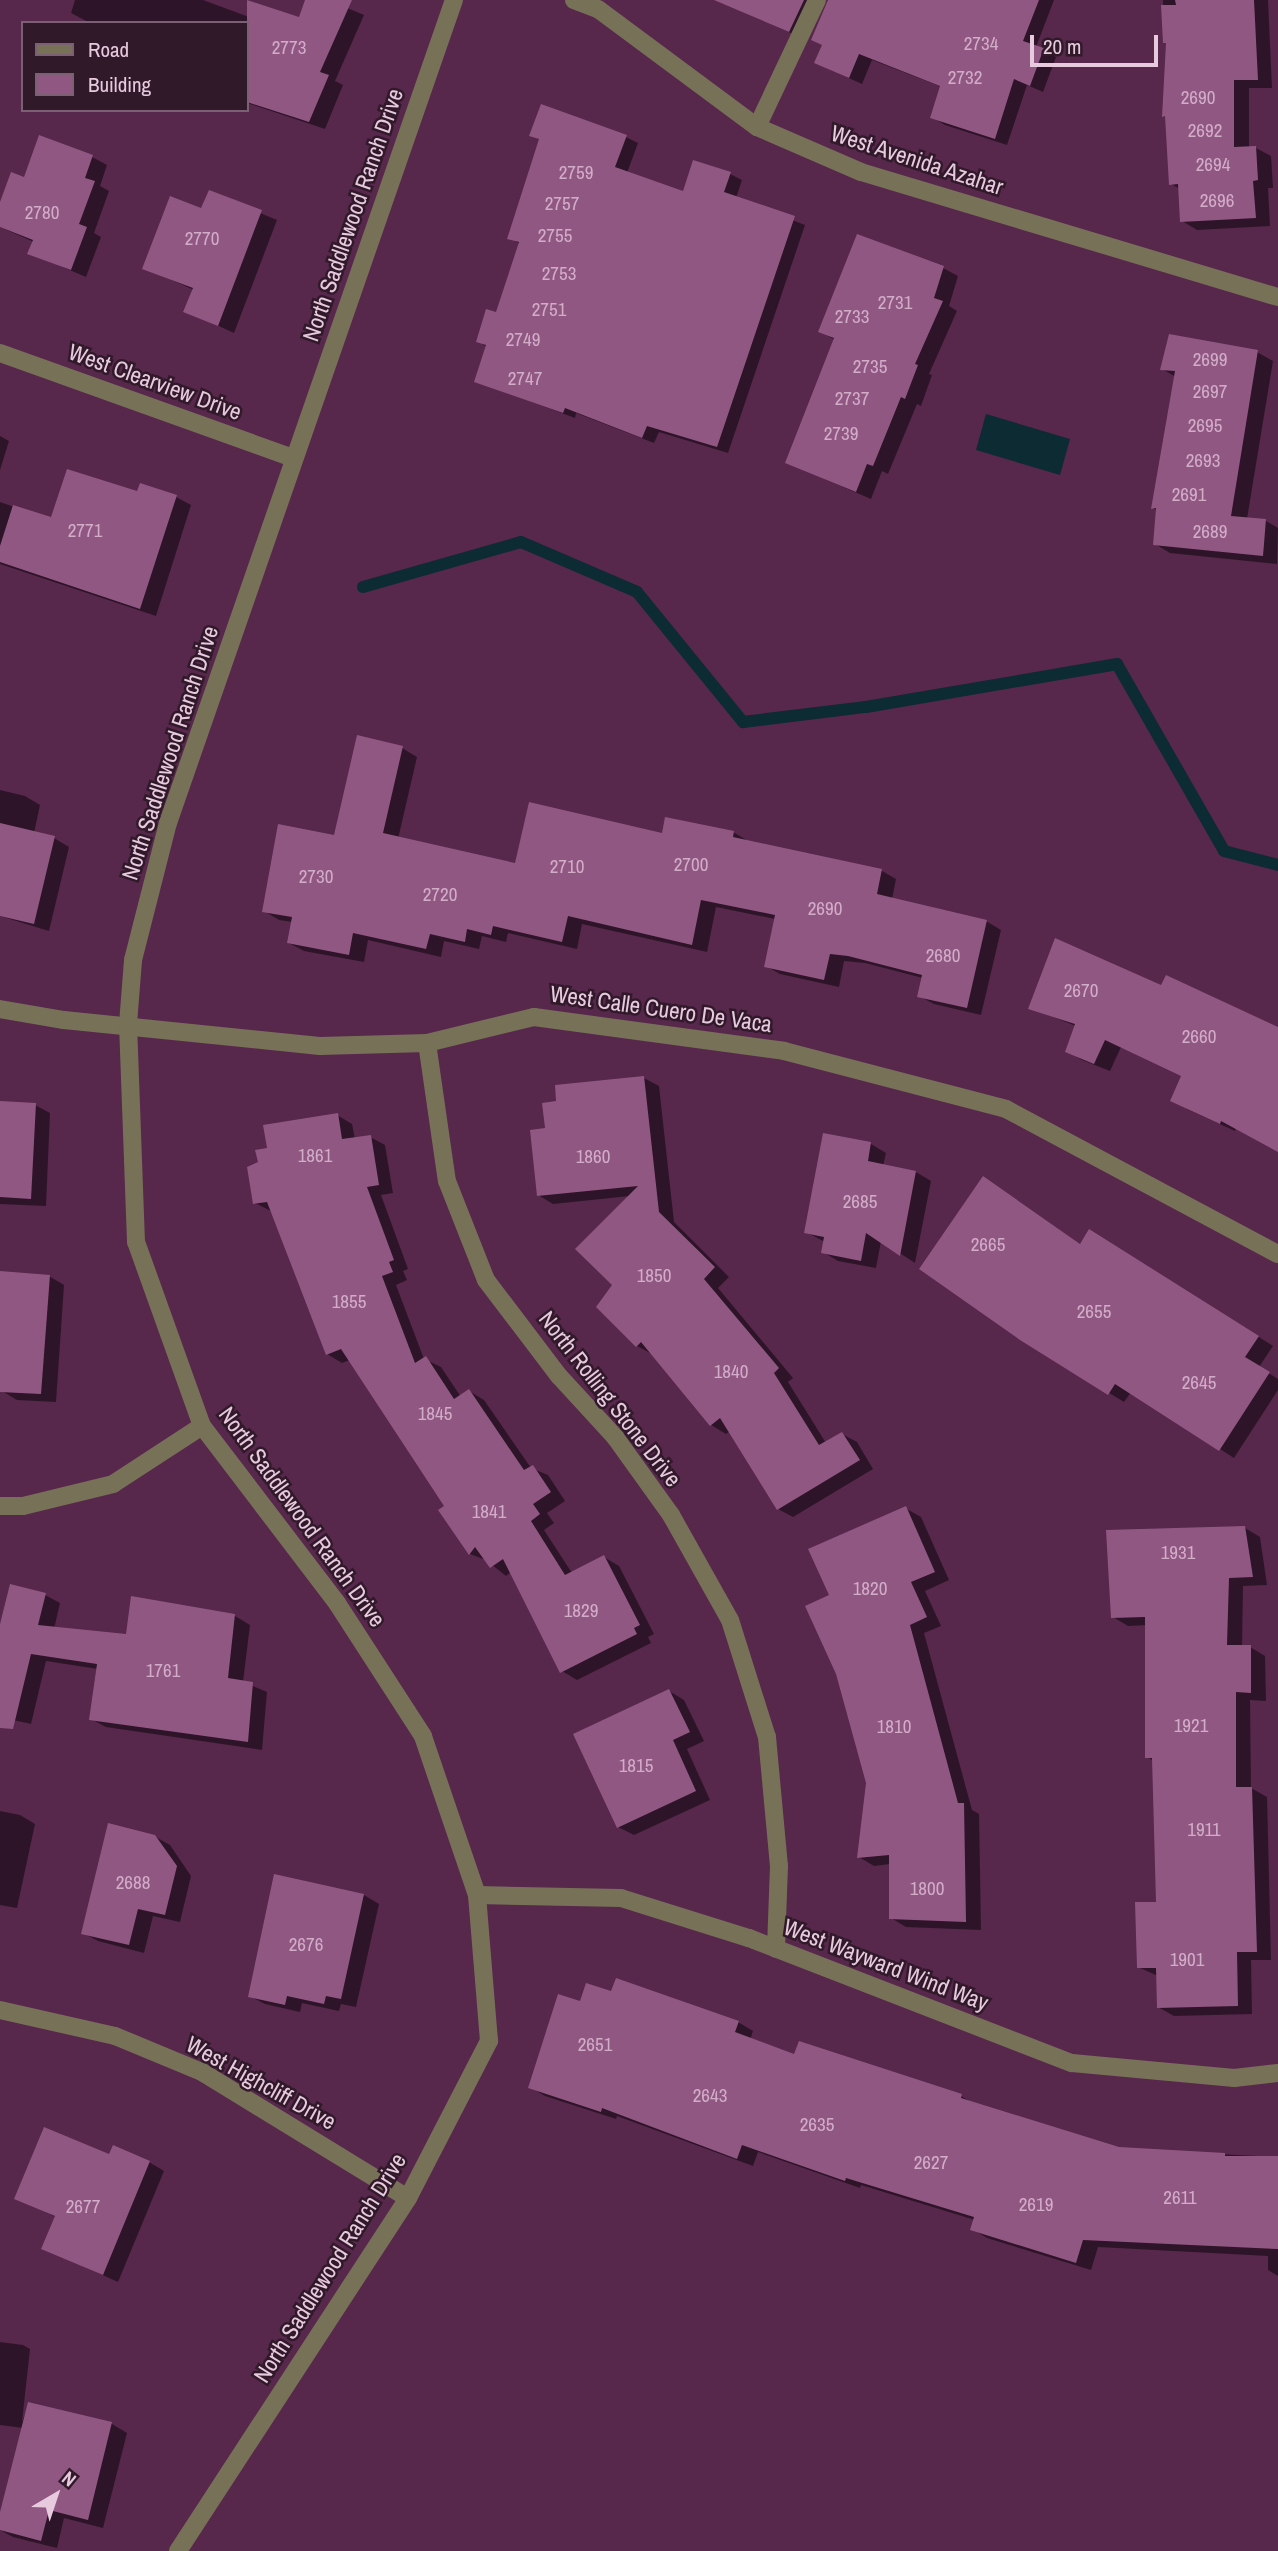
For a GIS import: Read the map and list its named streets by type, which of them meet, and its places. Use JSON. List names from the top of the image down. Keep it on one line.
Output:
{"streets":{"street":["West Avenida Azahar","North Saddlewood Ranch Drive","West Clearview Drive","West Calle Cuero De Vaca","North Rolling Stone Drive","West Wayward Wind Way","West Highcliff Drive"]},"crossings":[["North Saddlewood Ranch Drive","West Clearview Drive"],["North Saddlewood Ranch Drive","West Calle Cuero De Vaca"],["North Saddlewood Ranch Drive","West Wayward Wind Way"],["North Saddlewood Ranch Drive","West Highcliff Drive"],["West Calle Cuero De Vaca","North Rolling Stone Drive"],["North Rolling Stone Drive","West Wayward Wind Way"]],"house_numbers":["2734","2773","2732","2690","2692","2694","2759","2696","2757","2780","2755","2770","2753","2731","2751","2733","2749","2699","2735","2747","2697","2737","2695","2739","2693","2691","2771","2689","2700","2710","2730","2720","2690","2680","2670","2660","1861","1860","2685","2665","1850","1855","2655","1840","2645","1845","1841","1931","1820","1829","1761","1921","1810","1815","1911","2688","1800","2676","1901","2651","2643","2635","2627","2611","2619","2677"],"legend":["Road","Building"],"scale_bar":"20 m","north":"top right"}
